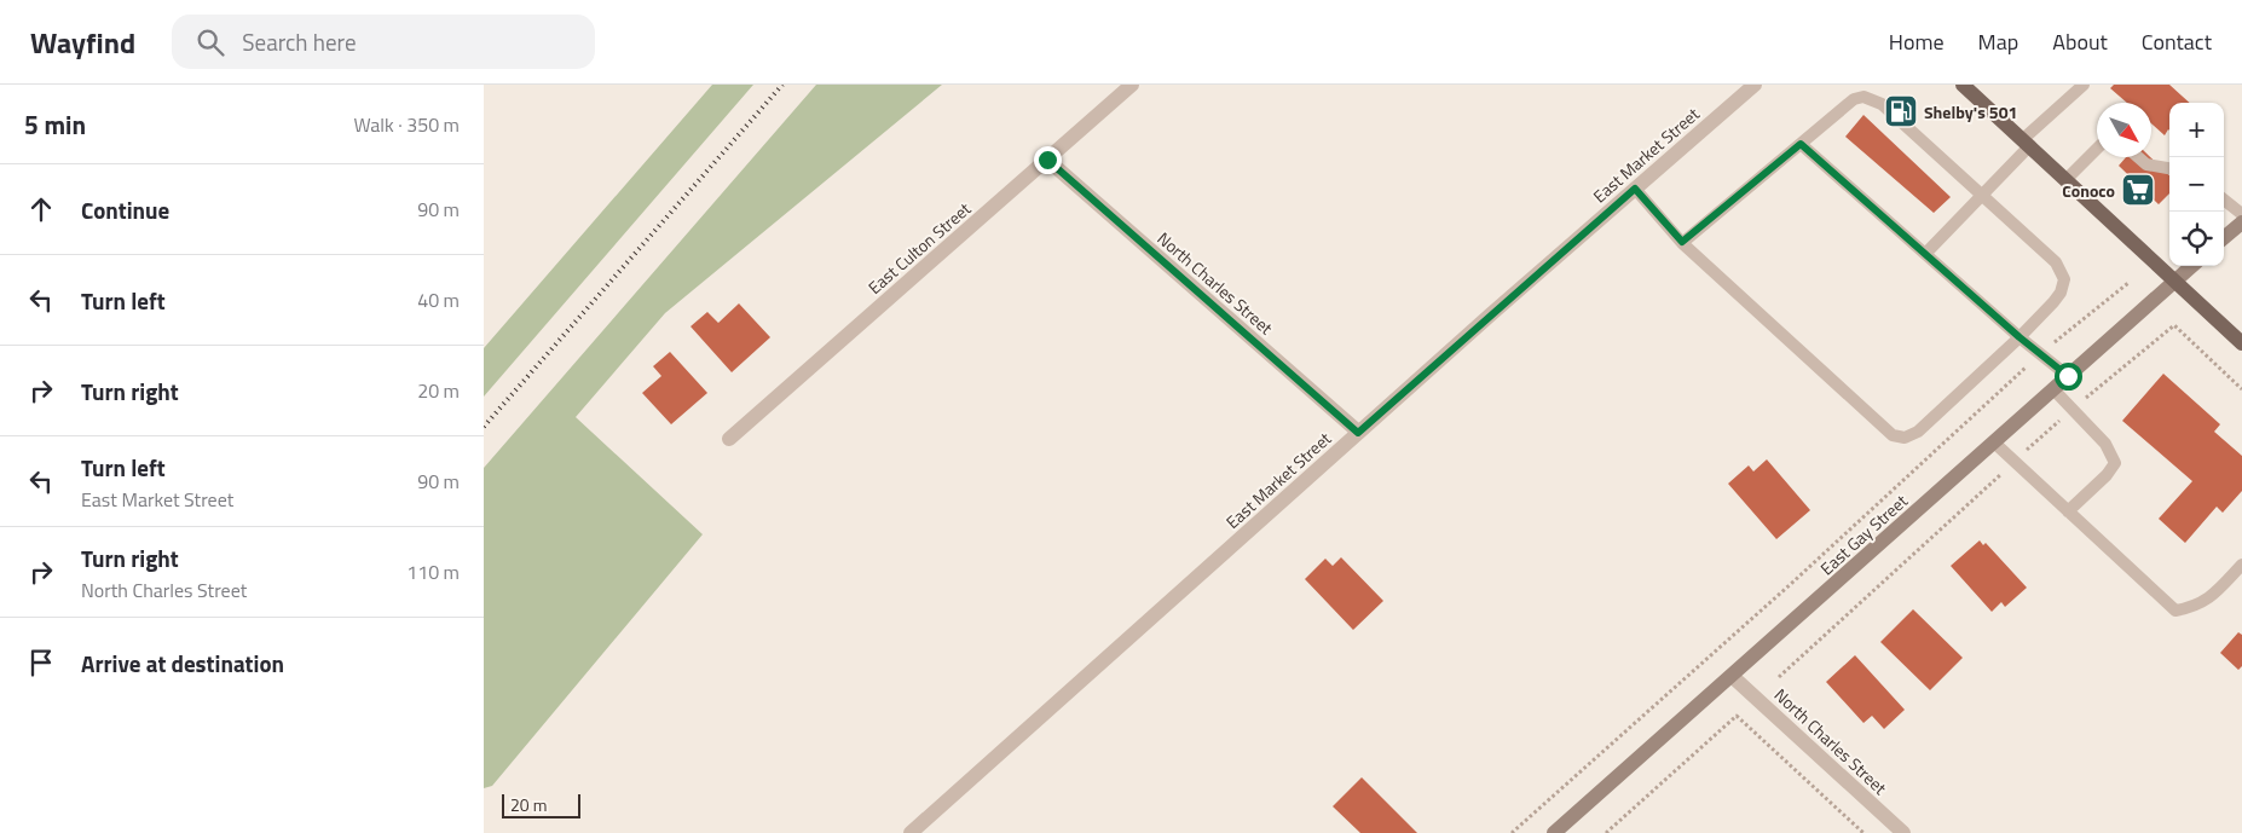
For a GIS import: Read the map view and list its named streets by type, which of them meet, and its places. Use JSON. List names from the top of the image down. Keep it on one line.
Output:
{"streets":{"main road":["East Gay Street"],"street":["East Market Street","East Culton Street","North Charles Street"]},"crossings":[["East Market Street","North Charles Street"],["East Culton Street","North Charles Street"],["North Charles Street","East Gay Street"]],"places":{"fuel station":["Shelby's 501"],"supermarket":["Conoco"]},"scale_bar":"20 m","north":"bottom right","page":{"header":"Wayfind","search":"Search here","nav":["Home","Map","About","Contact"],"heading":["5 min","Walk · 350 m"],"map_buttons":["+","−"],"list":[["Continue","90 m"],["Turn left","40 m"],["Turn right","20 m"],["Turn left","East Market Street","90 m"],["Turn right","North Charles Street","110 m"],"Arrive at destination"],"scale":"20 m"}}
